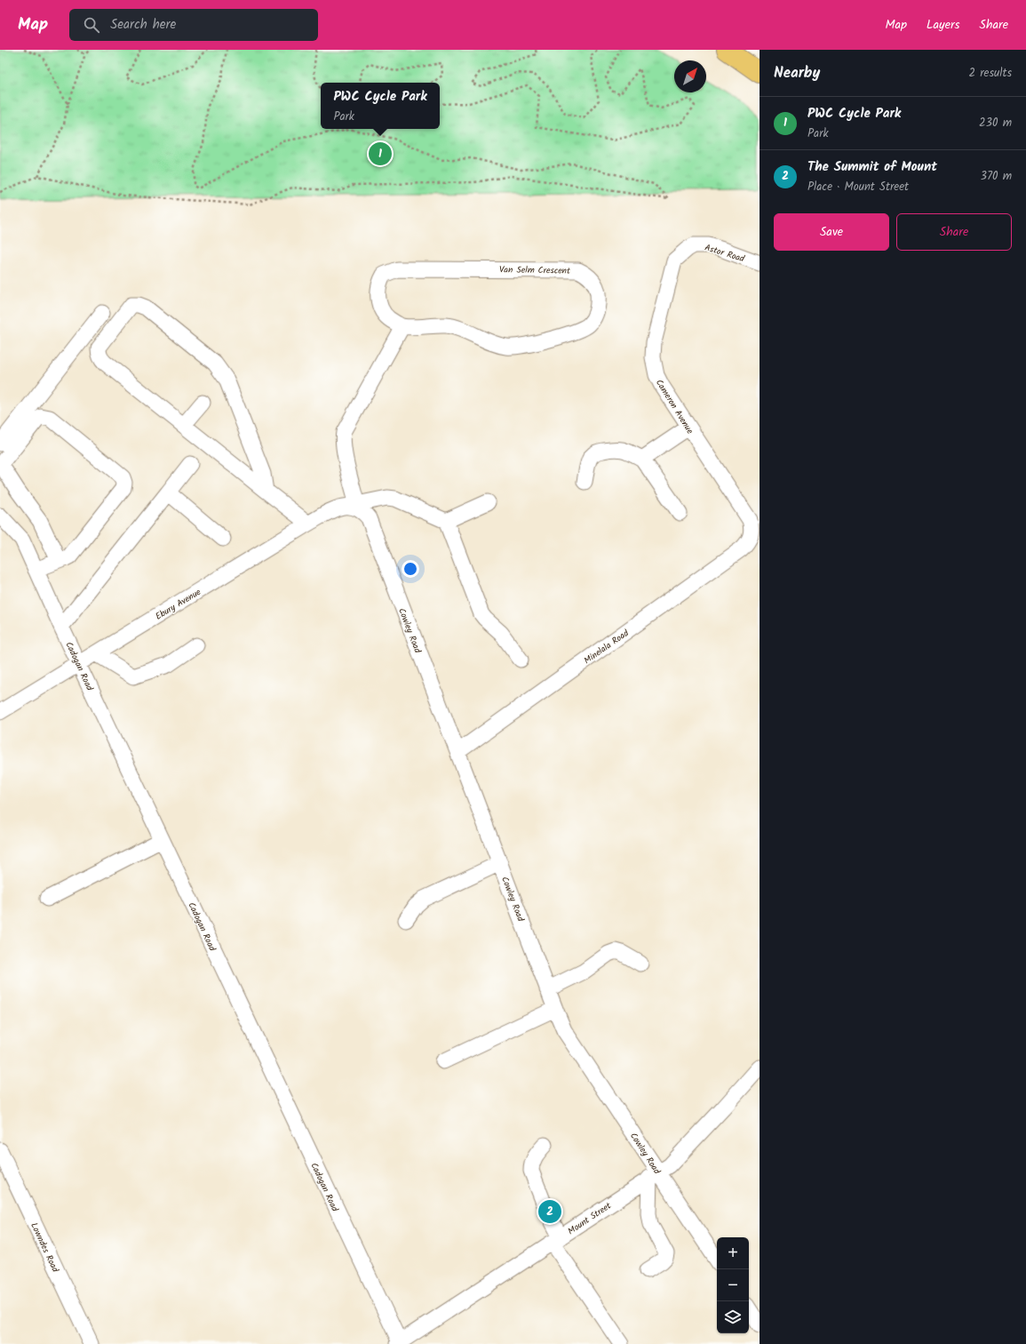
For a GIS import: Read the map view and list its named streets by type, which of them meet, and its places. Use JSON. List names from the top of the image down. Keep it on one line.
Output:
{"streets":{"street":["Astor Road","Van Selm Crescent","Cameron Avenue","Ebury Avenue","Cowley Road","Minelala Road","Cadogan Road","Mount Street","Lowndes Road"]},"crossings":[["Astor Road","Cameron Avenue"],["Cameron Avenue","Minelala Road"],["Ebury Avenue","Cowley Road"],["Ebury Avenue","Cadogan Road"],["Cowley Road","Minelala Road"],["Cowley Road","Mount Street"],["Cadogan Road","Mount Street"]],"north":"top right","page":{"header":"Map","search":"Search here","nav":["Map","Layers","Share"],"heading":["Nearby","2 results"],"popup":["PWC Cycle Park","Park"],"list":[{"mark":"1","name":"PWC Cycle Park","note":"Park","value":"230 m"},{"mark":"2","name":"The Summit of Mount","note":"Place · Mount Street","value":"370 m"}],"pins":["1","2"],"buttons":["Save","Share"],"map_buttons":["+","−"]}}
